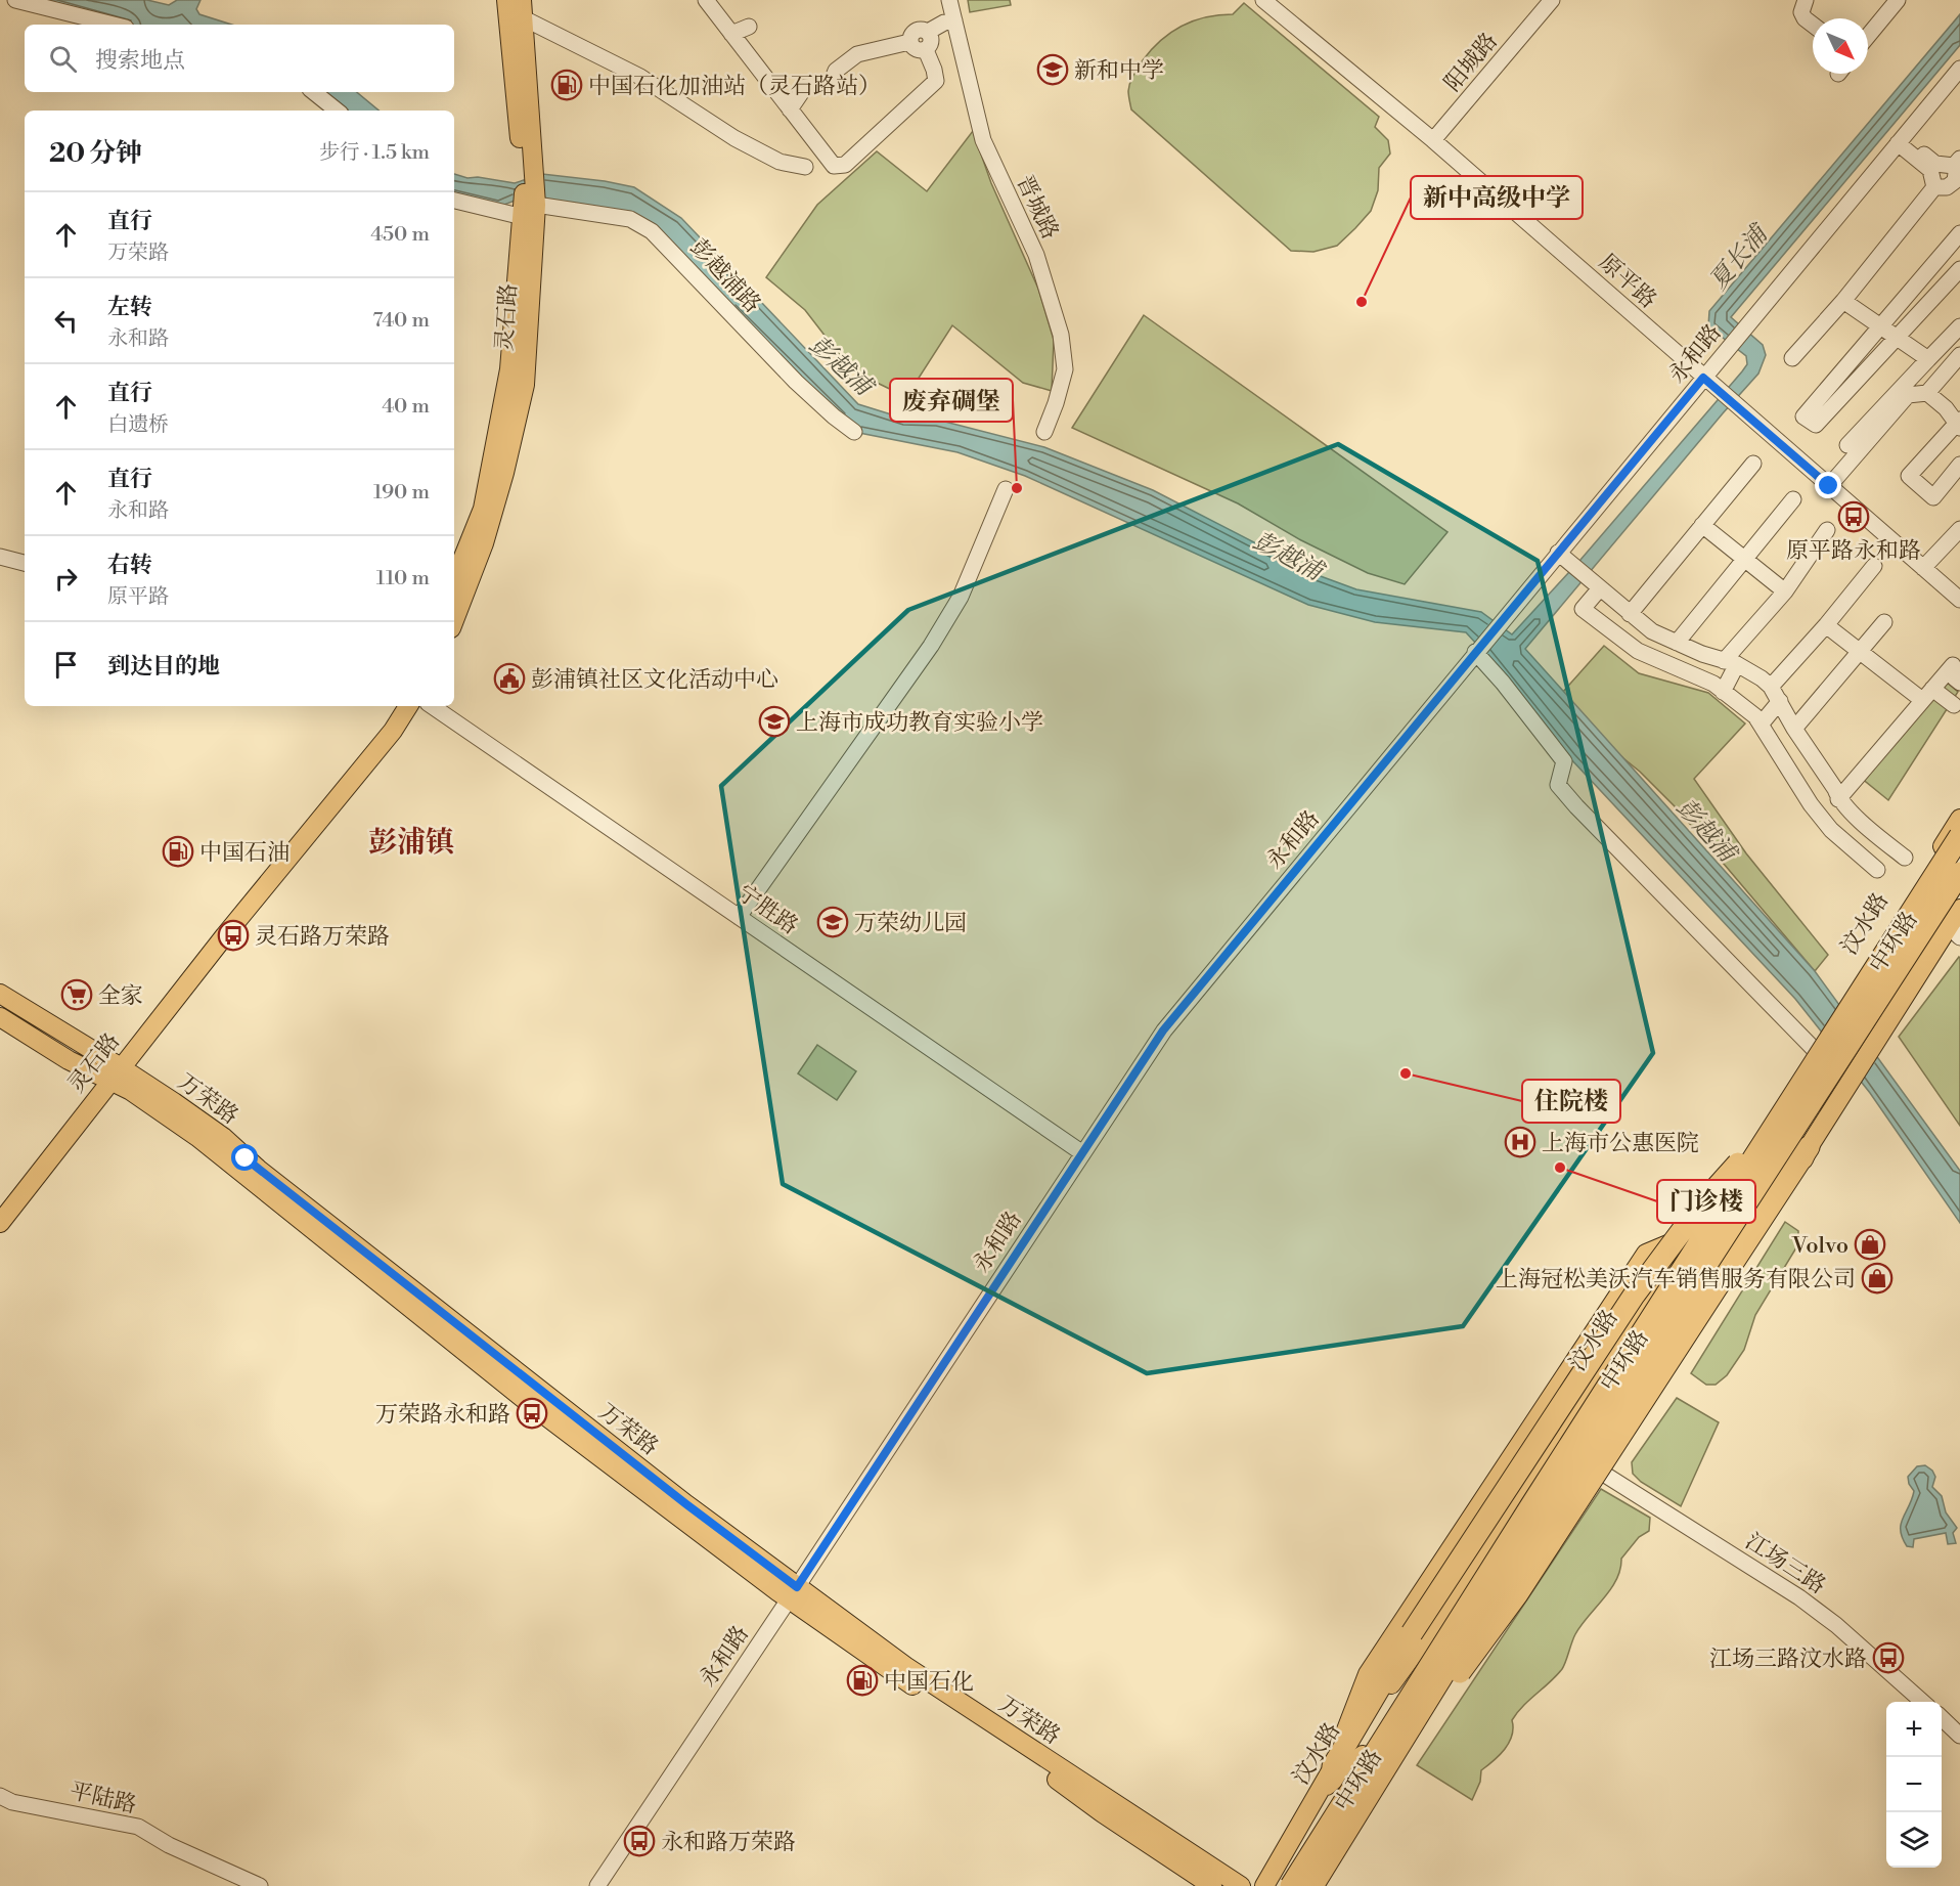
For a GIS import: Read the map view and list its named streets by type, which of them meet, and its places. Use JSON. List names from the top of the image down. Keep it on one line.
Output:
{"streets":{"highway":["中环路"],"main road":["灵石路","汶水路","万荣路"],"street":["阳城路","晋城路","彭越浦路","原平路","永和路","宁胜路","江场三路","平陆路"]},"crossings":[["阳城路","原平路"],["彭越浦路","灵石路"],["原平路","永和路"],["灵石路","万荣路"],["永和路","宁胜路"],["永和路","万荣路"],["汶水路","中环路"]],"districts":["彭浦镇"],"water":["夏长浦","彭越浦"],"places":{"school or university":["新和中学","上海市成功教育实验小学","万荣幼儿园"],"fuel station":["中国石化加油站（灵石路站）","中国石油","中国石化"],"other":["新中高级中学","废弃碉堡","住院楼","门诊楼"],"bus stop":["原平路永和路","灵石路万荣路","万荣路永和路","江场三路汶水路","永和路万荣路"],"public building":["彭浦镇社区文化活动中心"],"supermarket":["全家"],"hospital":["上海市公惠医院"],"shop":["Volvo","上海冠松美沃汽车销售服务有限公司"]},"north":"bottom right","page":{"search":"搜索地点","heading":["20 分钟","步行 · 1.5 km"],"list":[["直行","万荣路","450 m"],["左转","永和路","740 m"],["直行","白遗桥","40 m"],["直行","永和路","190 m"],["右转","原平路","110 m"],"到达目的地"],"map_buttons":["+","−"]}}
